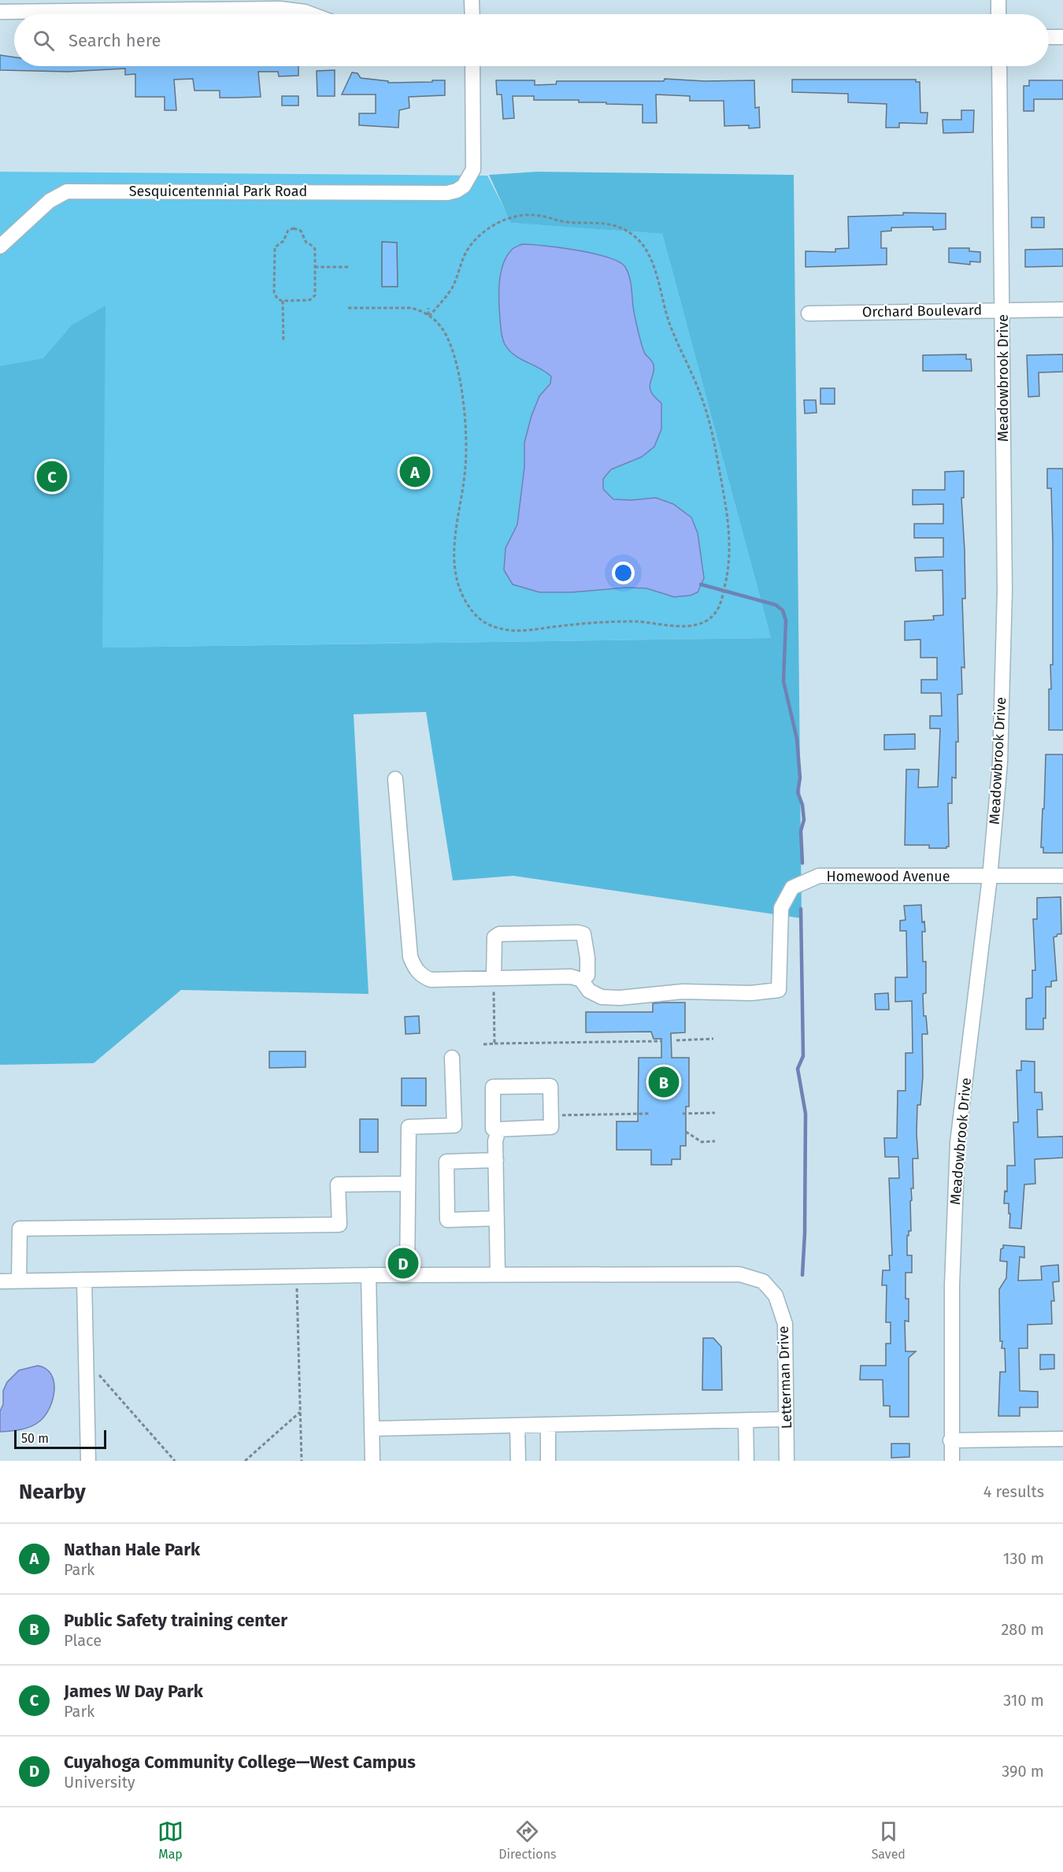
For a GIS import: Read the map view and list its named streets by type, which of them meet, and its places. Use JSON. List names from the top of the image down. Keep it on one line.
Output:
{"streets":{"street":["Sesquicentennial Park Road","Orchard Boulevard","Meadowbrook Drive","Homewood Avenue","Letterman Drive"]},"crossings":[["Orchard Boulevard","Meadowbrook Drive"],["Meadowbrook Drive","Homewood Avenue"]],"scale_bar":"50 m","page":{"search":"Search here","pins":["A","C","B","D"],"scale":"50 m","heading":["Nearby","4 results"],"list":[{"mark":"A","name":"Nathan Hale Park","note":"Park","value":"130 m"},{"mark":"B","name":"Public Safety training center","note":"Place","value":"280 m"},{"mark":"C","name":"James W Day Park","note":"Park","value":"310 m"},{"mark":"D","name":"Cuyahoga Community College—West Campus","note":"University","value":"390 m"}],"nav":["Map","Directions","Saved"]}}
